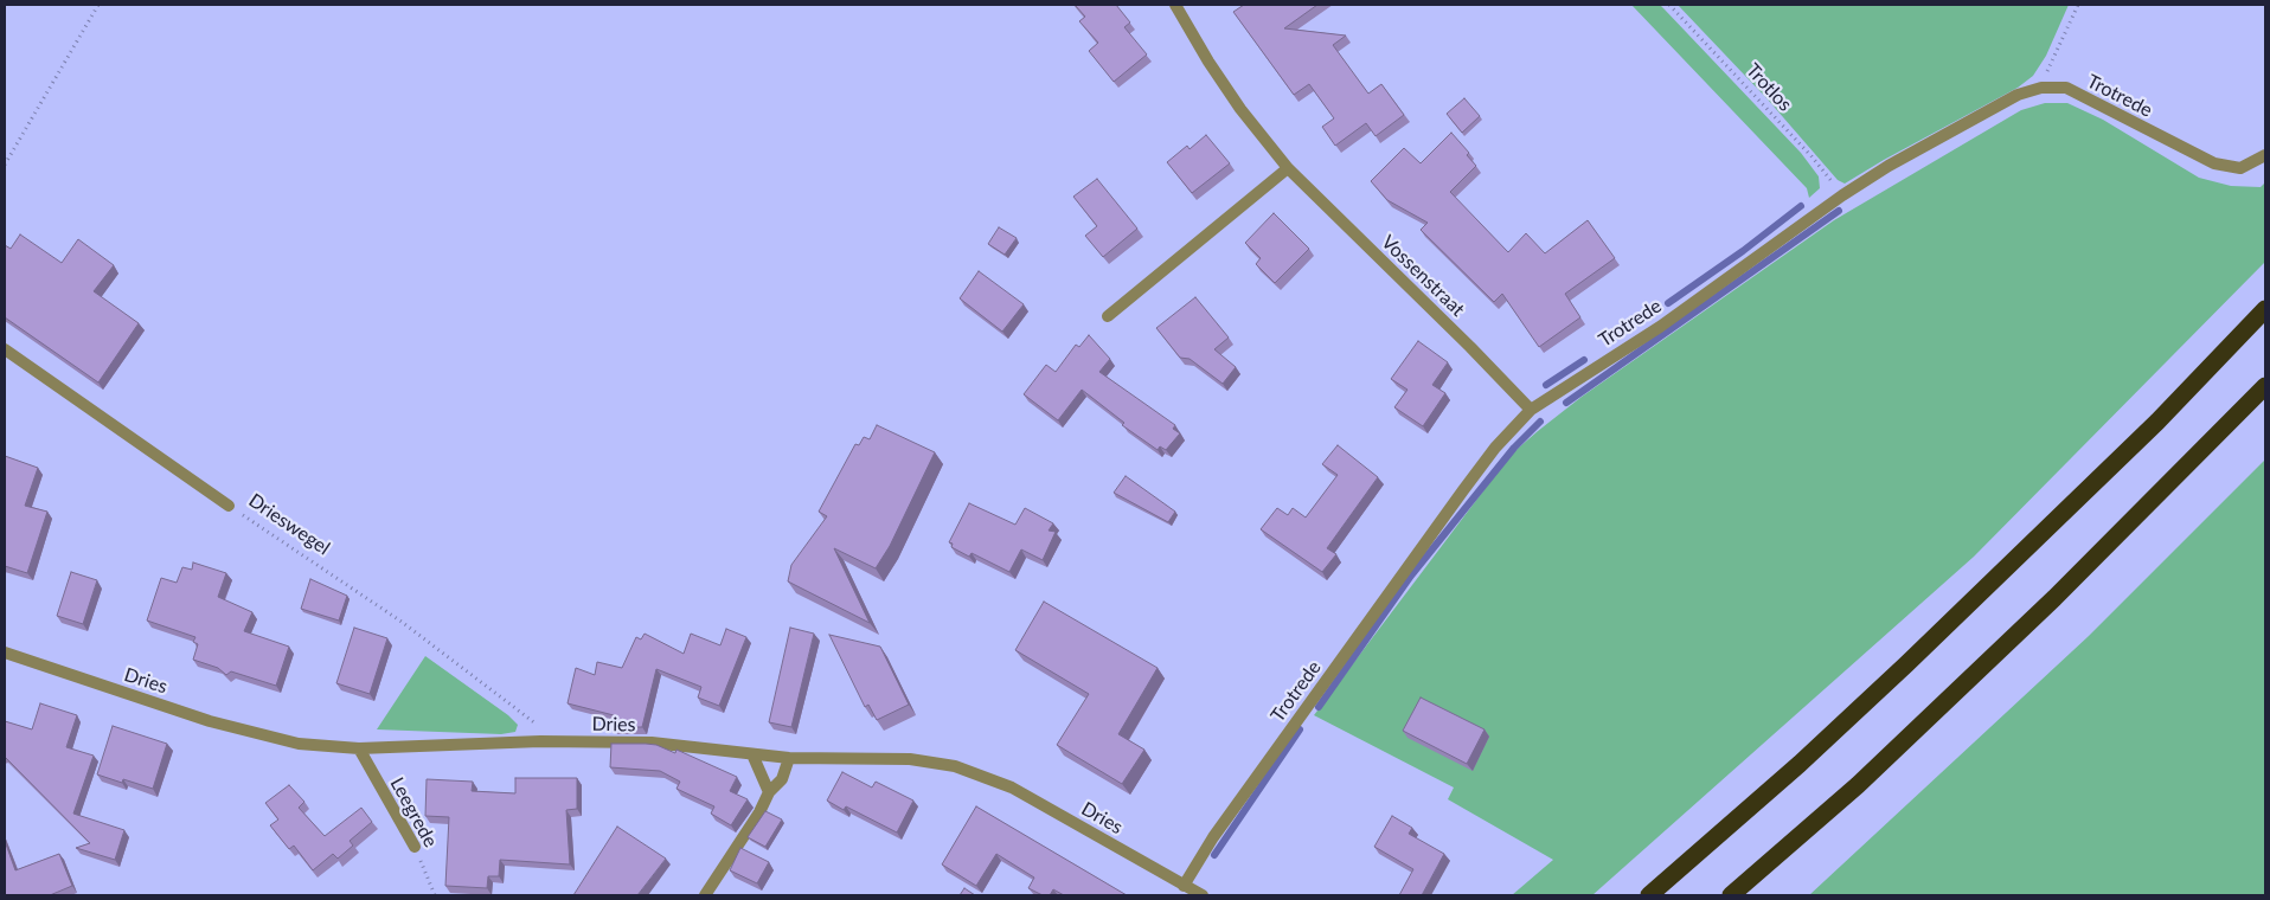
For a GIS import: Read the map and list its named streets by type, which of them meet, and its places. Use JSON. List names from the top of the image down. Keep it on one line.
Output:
{"streets":{"street":["Trotrede","Vossenstraat","Drieswegel","Dries","Leegrede"],"path":["Trotlos"]},"crossings":[["Trotlos","Trotrede"],["Trotrede","Vossenstraat"],["Trotrede","Dries"],["Drieswegel","Dries"],["Dries","Leegrede"]]}
